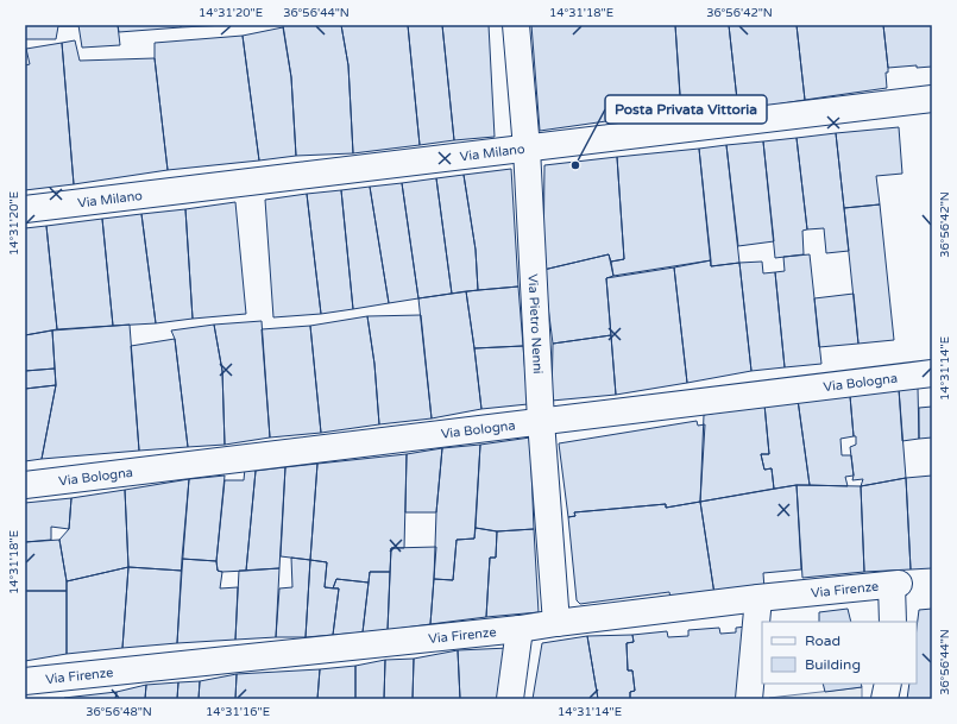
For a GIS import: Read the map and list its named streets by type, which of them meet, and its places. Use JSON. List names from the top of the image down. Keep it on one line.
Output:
{"streets":{"street":["Via Milano","Via Pietro Nenni","Via Bologna","Via Firenze"]},"crossings":[["Via Milano","Via Pietro Nenni"],["Via Pietro Nenni","Via Bologna"],["Via Pietro Nenni","Via Firenze"]],"places":["Posta Privata Vittoria"],"legend":["Road","Building"],"coordinates":["14°31'20\"E","36°56'44\"N","14°31'18\"E","36°56'42\"N","14°31'14\"E","36°56'48\"N","14°31'16\"E"]}
